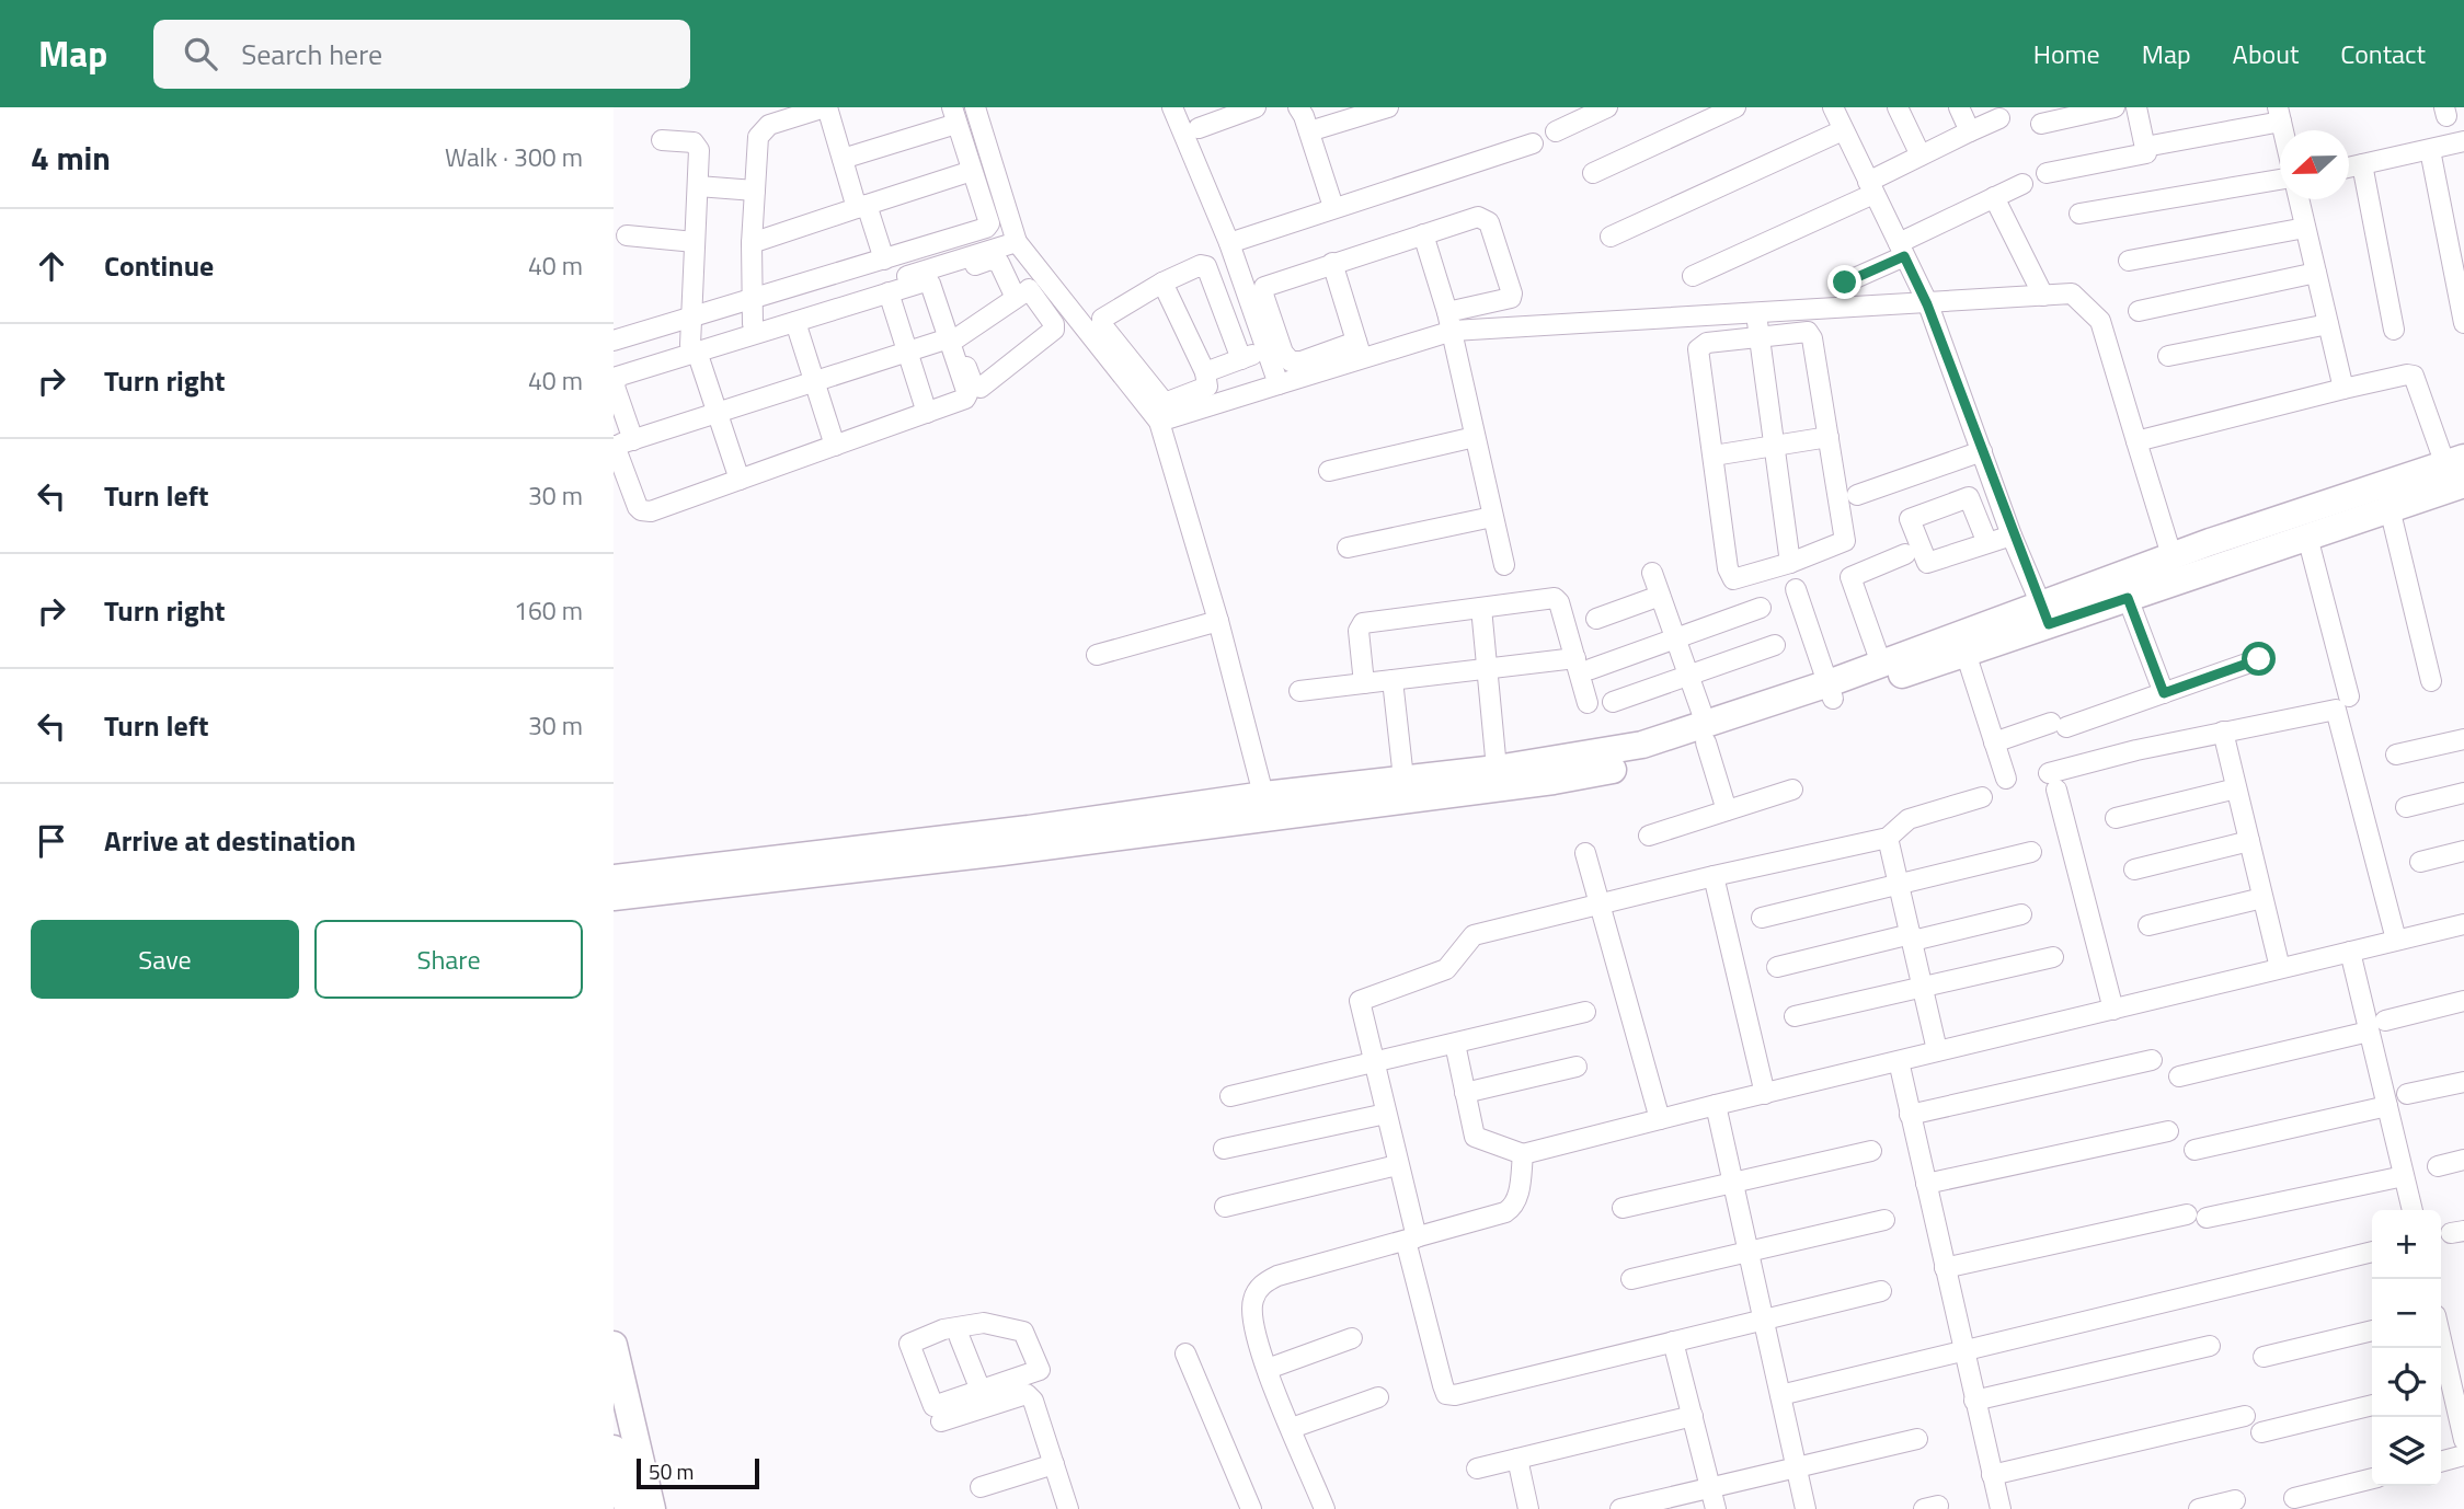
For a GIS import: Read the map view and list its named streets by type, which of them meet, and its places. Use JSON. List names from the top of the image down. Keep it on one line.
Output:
{"scale_bar":"50 m","north":"left","page":{"header":"Map","search":"Search here","nav":["Home","Map","About","Contact"],"heading":["4 min","Walk · 300 m"],"list":[["Continue","40 m"],["Turn right","40 m"],["Turn left","30 m"],["Turn right","160 m"],["Turn left","30 m"],"Arrive at destination"],"buttons":["Save","Share"],"map_buttons":["+","−"],"scale":"50 m"}}
